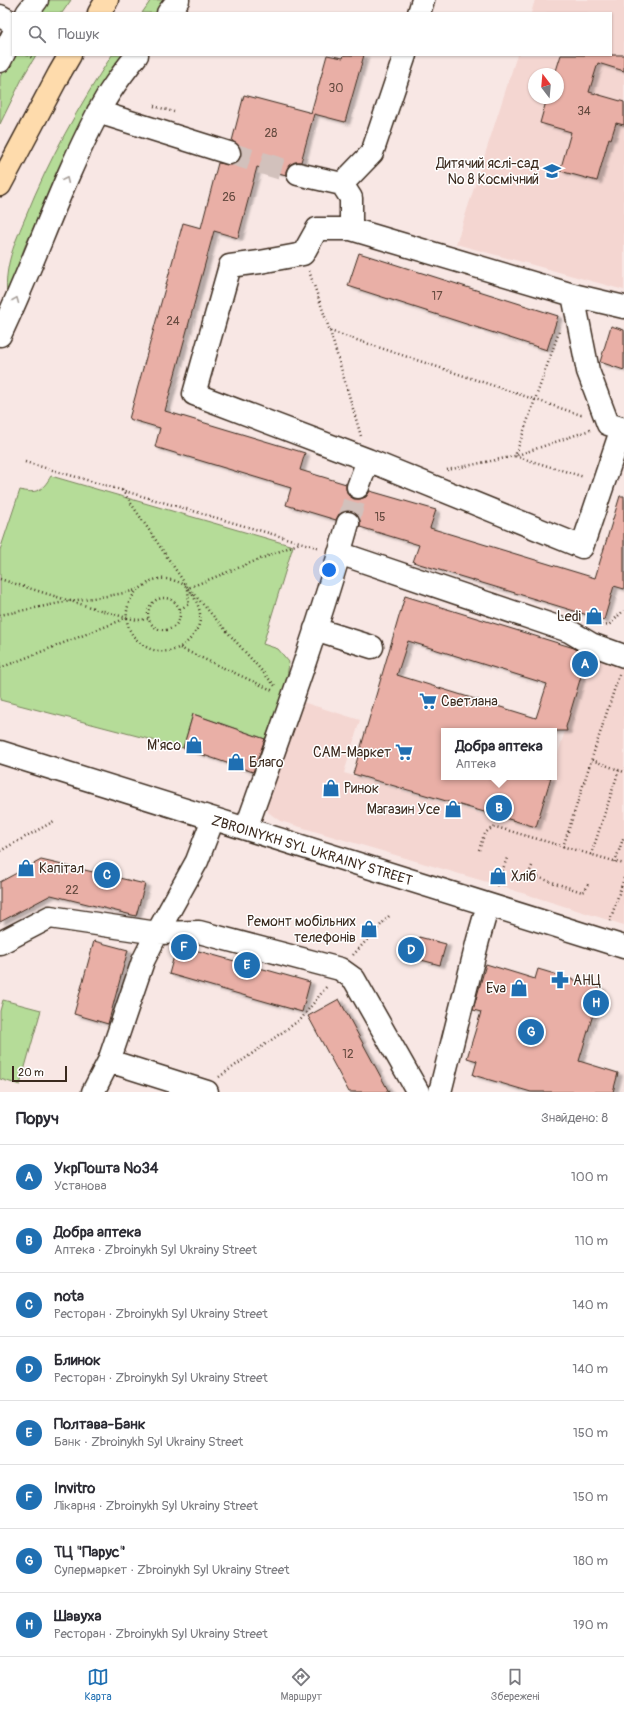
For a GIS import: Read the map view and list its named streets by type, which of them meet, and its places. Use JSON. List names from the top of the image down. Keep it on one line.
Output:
{"streets":{"street":["ZBROINYKH SYL UKRAINY STREET"]},"places":{"school or university":["Дитячий яслі-сад № 8 Космічний"],"shop":["Ledi","М'ясо","Благо","Ринок","Магазин Усе","Капітал","Хліб","Ремонт мобільних телефонів","Eva"],"supermarket":["Светлана","САМ-Маркет"],"pharmacy":["АНЦ"]},"house_numbers":["30","34","28","26","17","24","15","22","12"],"scale_bar":"20 m","north":"top","page":{"search":"Пошук","pins":["A","B","C","F","D","E","H","G"],"popup":["Добра аптека","Аптека"],"scale":"20 m","heading":["Поруч","Знайдено: 8"],"list":[{"mark":"A","name":"УкрПошта №34","note":"Установа","value":"100 m"},{"mark":"B","name":"Добра аптека","note":"Аптека · Zbroinykh Syl Ukrainy Street","value":"110 m"},{"mark":"C","name":"nota","note":"Ресторан · Zbroinykh Syl Ukrainy Street","value":"140 m"},{"mark":"D","name":"Блинок","note":"Ресторан · Zbroinykh Syl Ukrainy Street","value":"140 m"},{"mark":"E","name":"Полтава-Банк","note":"Банк · Zbroinykh Syl Ukrainy Street","value":"150 m"},{"mark":"F","name":"Invitro","note":"Лікарня · Zbroinykh Syl Ukrainy Street","value":"150 m"},{"mark":"G","name":"ТЦ \"Парус\"","note":"Супермаркет · Zbroinykh Syl Ukrainy Street","value":"180 m"},{"mark":"H","name":"Шавуха","note":"Ресторан · Zbroinykh Syl Ukrainy Street","value":"190 m"}],"nav":["Карта","Маршрут","Збережені"]}}
